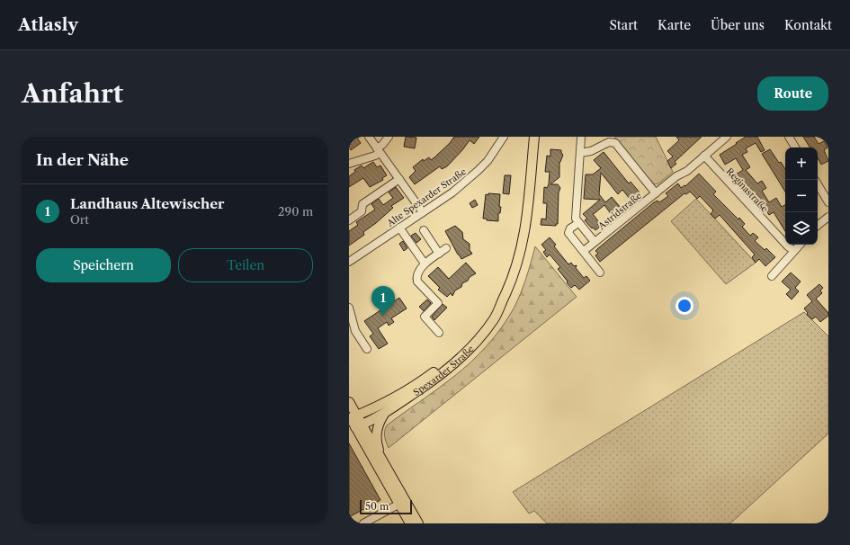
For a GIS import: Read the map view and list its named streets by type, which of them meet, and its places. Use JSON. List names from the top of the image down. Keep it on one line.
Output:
{"streets":{"main road":["Spexarder Straße"],"street":["Reginastraße","Alte Spexarder Straße","Astridstraße"]},"crossings":[["Reginastraße","Astridstraße"]],"scale_bar":"50 m","page":{"header":"Atlasly","nav":["Start","Karte","Über uns","Kontakt"],"buttons":["Route",["Speichern","Teilen"]],"title":"Anfahrt","heading":"In der Nähe","map_buttons":["+","−"],"list":[{"mark":"1","name":"Landhaus Altewischer","note":"Ort","value":"290 m"}],"pins":"1","scale":"50 m"}}
